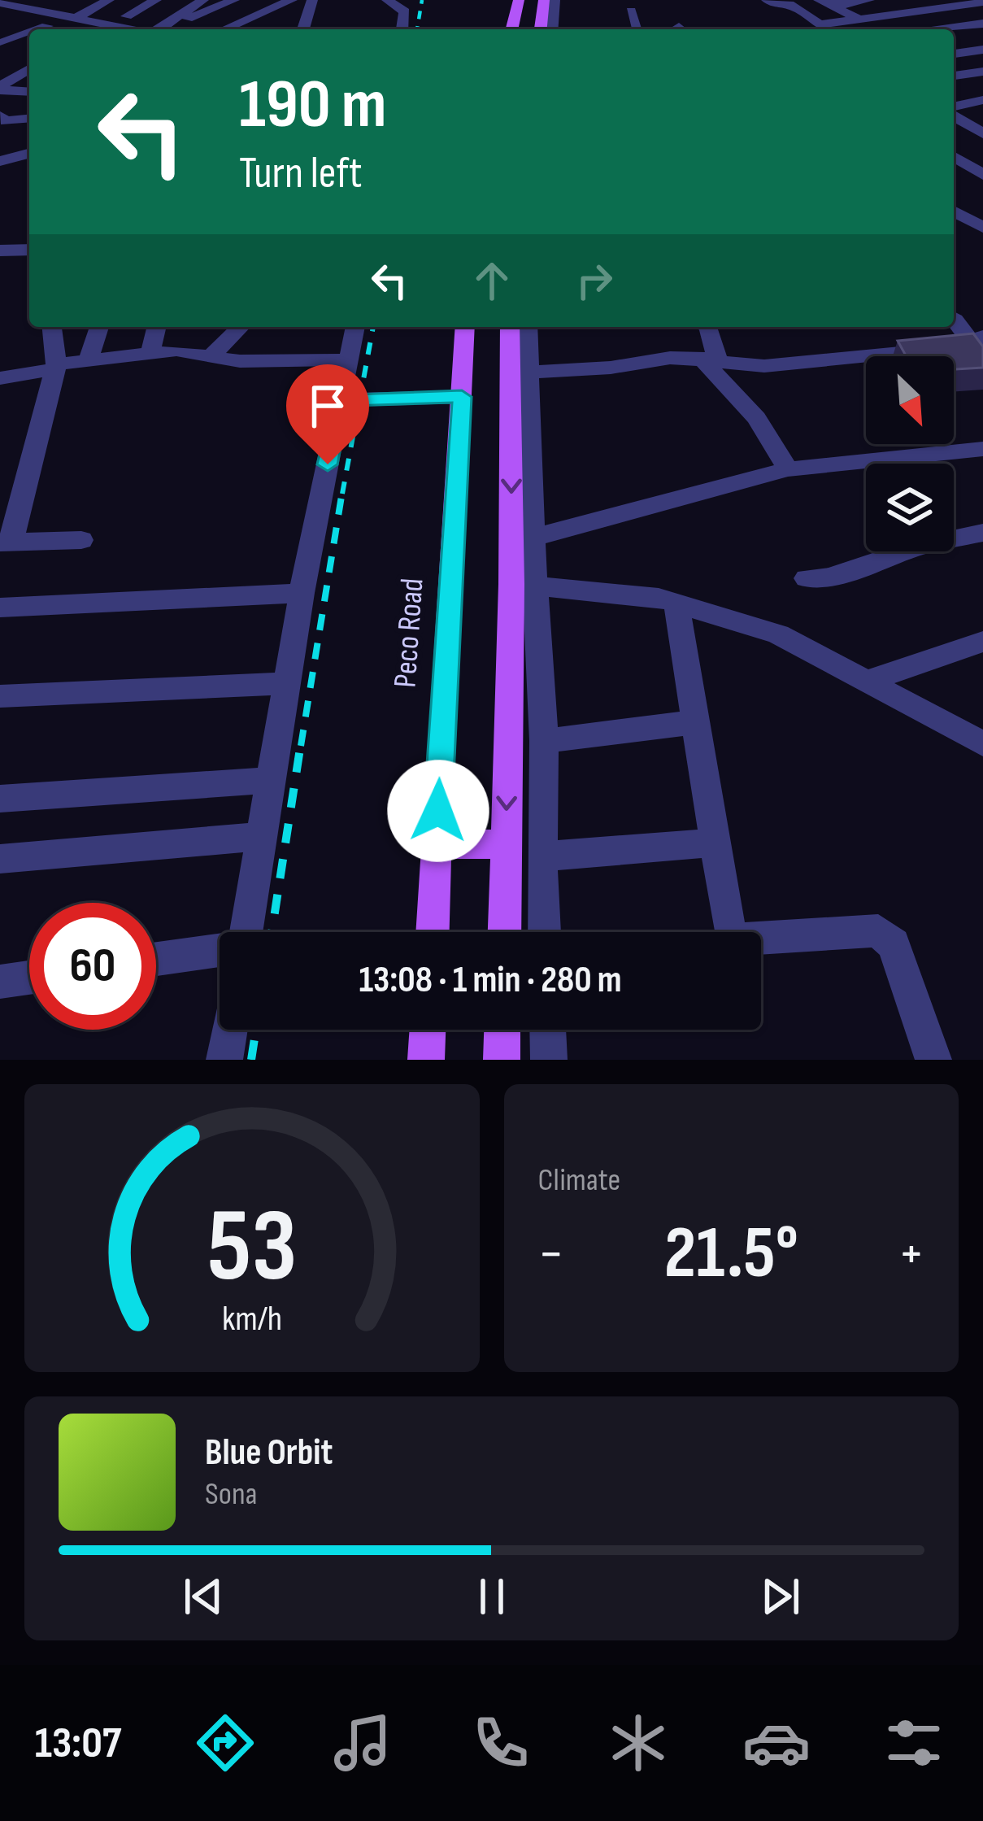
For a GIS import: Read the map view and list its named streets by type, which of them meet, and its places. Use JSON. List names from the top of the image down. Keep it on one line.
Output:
{"streets":{"main road":["Peco Road"]},"north":"bottom right","page":{"turn":["190 m","Turn left"],"limit":"60","trip":"13:08 · 1 min · 280 m","tile":"Climate","heat":["−","21.5°","+"],"song":["Blue Orbit","Sona"],"tabs":"13:07","gauge":["53","km/h"]}}
